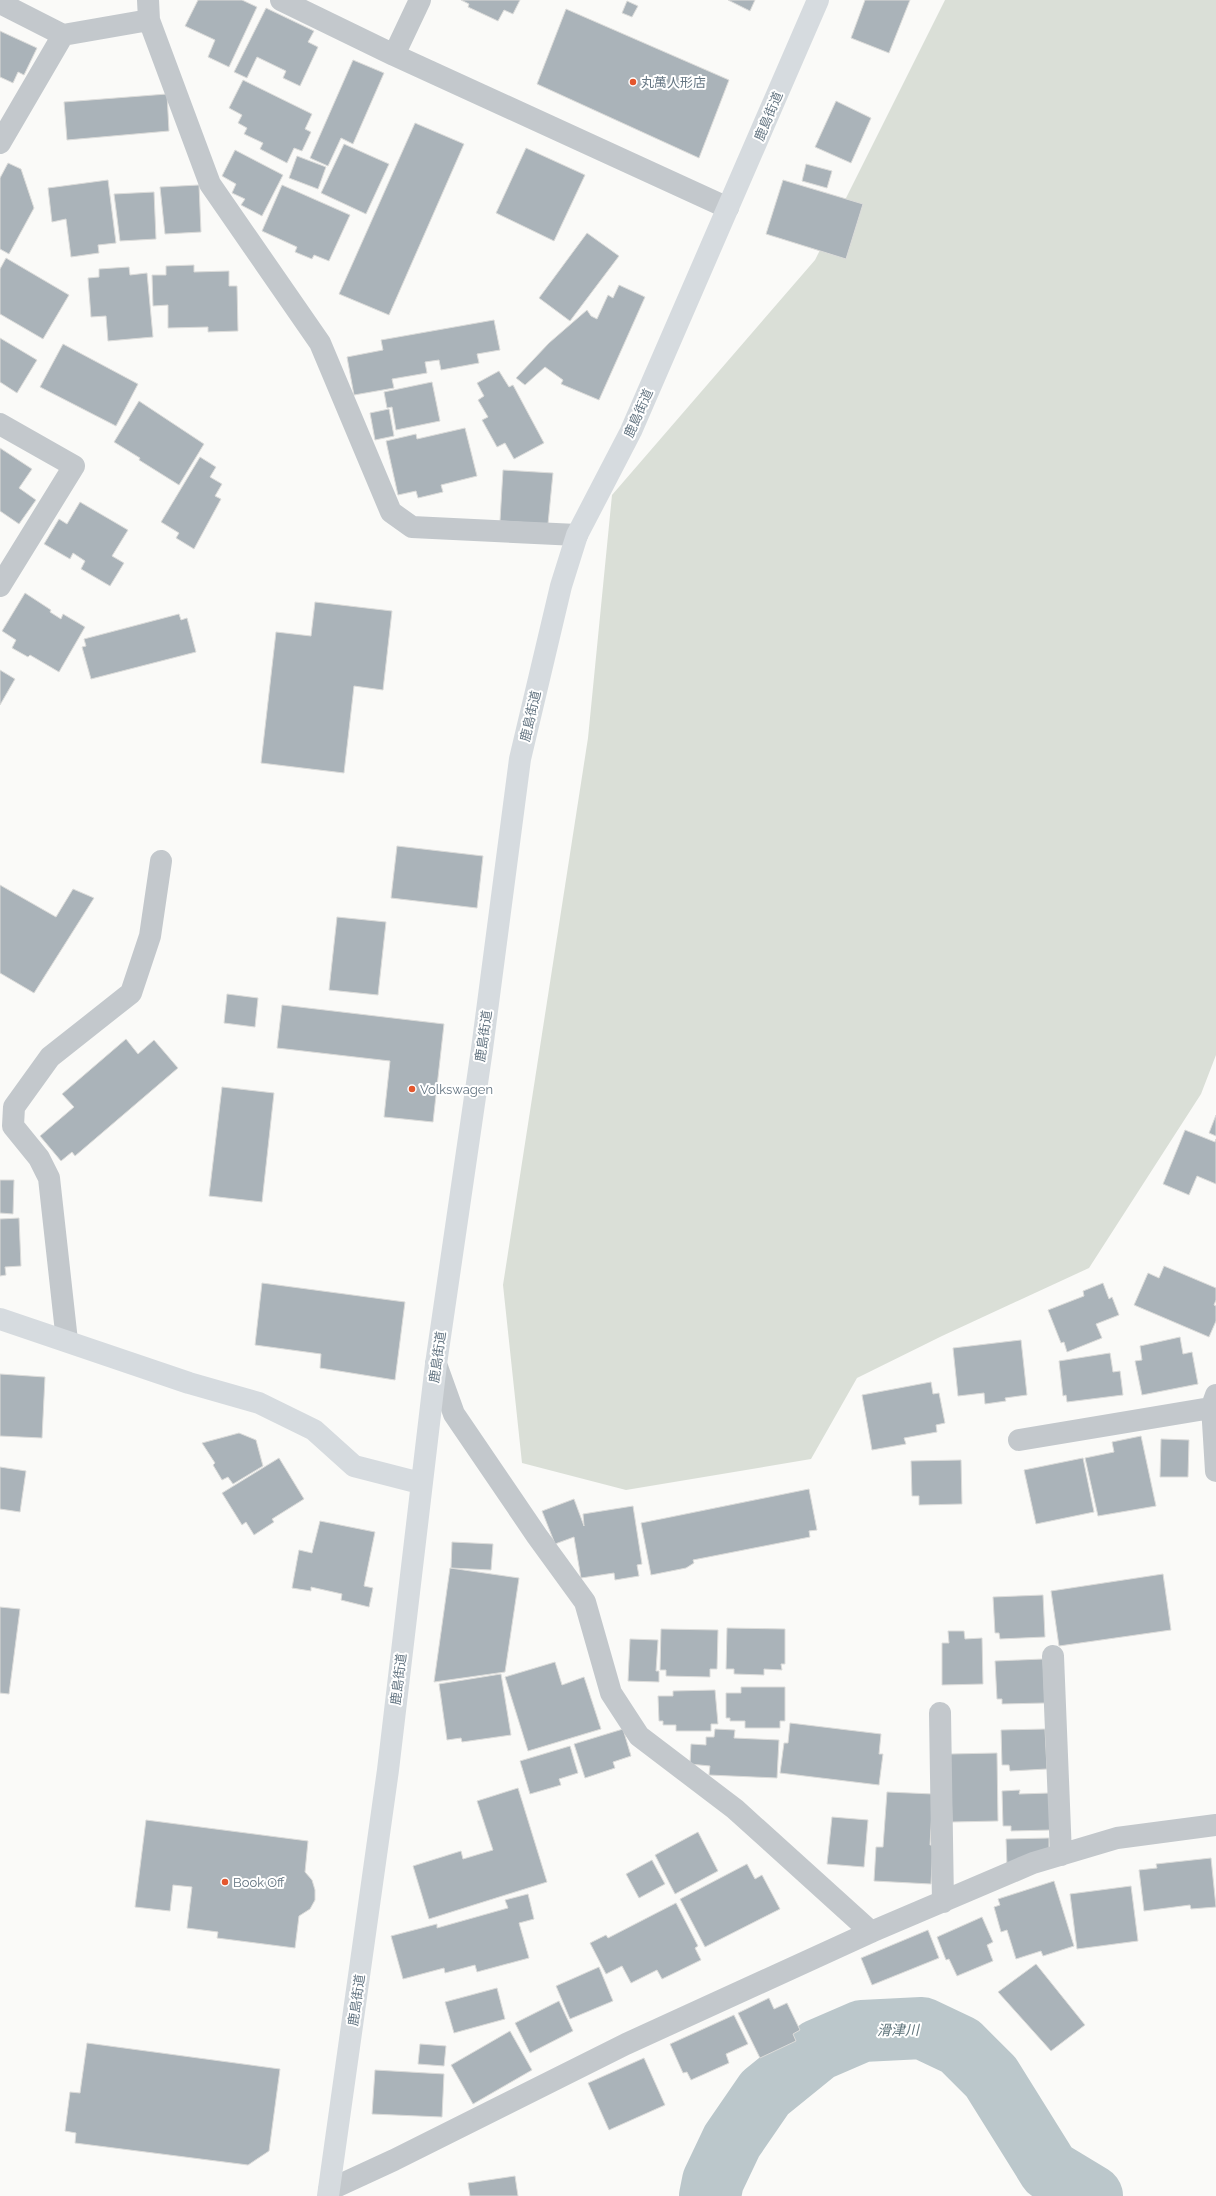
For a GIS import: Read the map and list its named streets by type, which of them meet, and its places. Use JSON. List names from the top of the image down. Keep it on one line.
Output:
{"streets":{"street":["鹿島街道"]},"water":["滑津川"],"places":["丸萬人形店","Volkswagen","Book Off"]}
